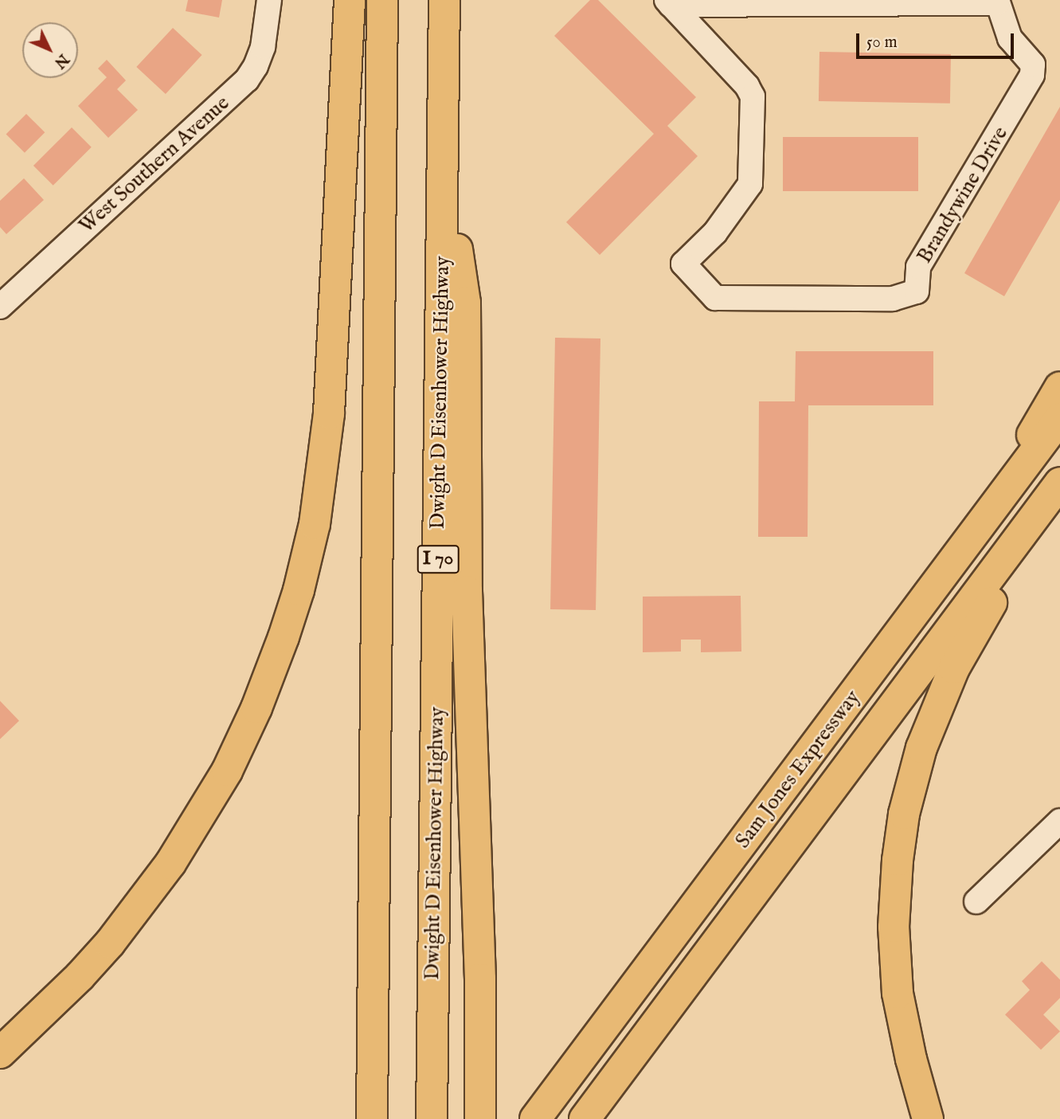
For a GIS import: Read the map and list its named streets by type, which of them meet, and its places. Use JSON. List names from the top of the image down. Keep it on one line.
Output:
{"streets":{"highway":["Dwight D Eisenhower Highway","I 70","Sam Jones Expressway"],"street":["West Southern Avenue","Brandywine Drive"]},"scale_bar":"50 m","north":"bottom right"}
